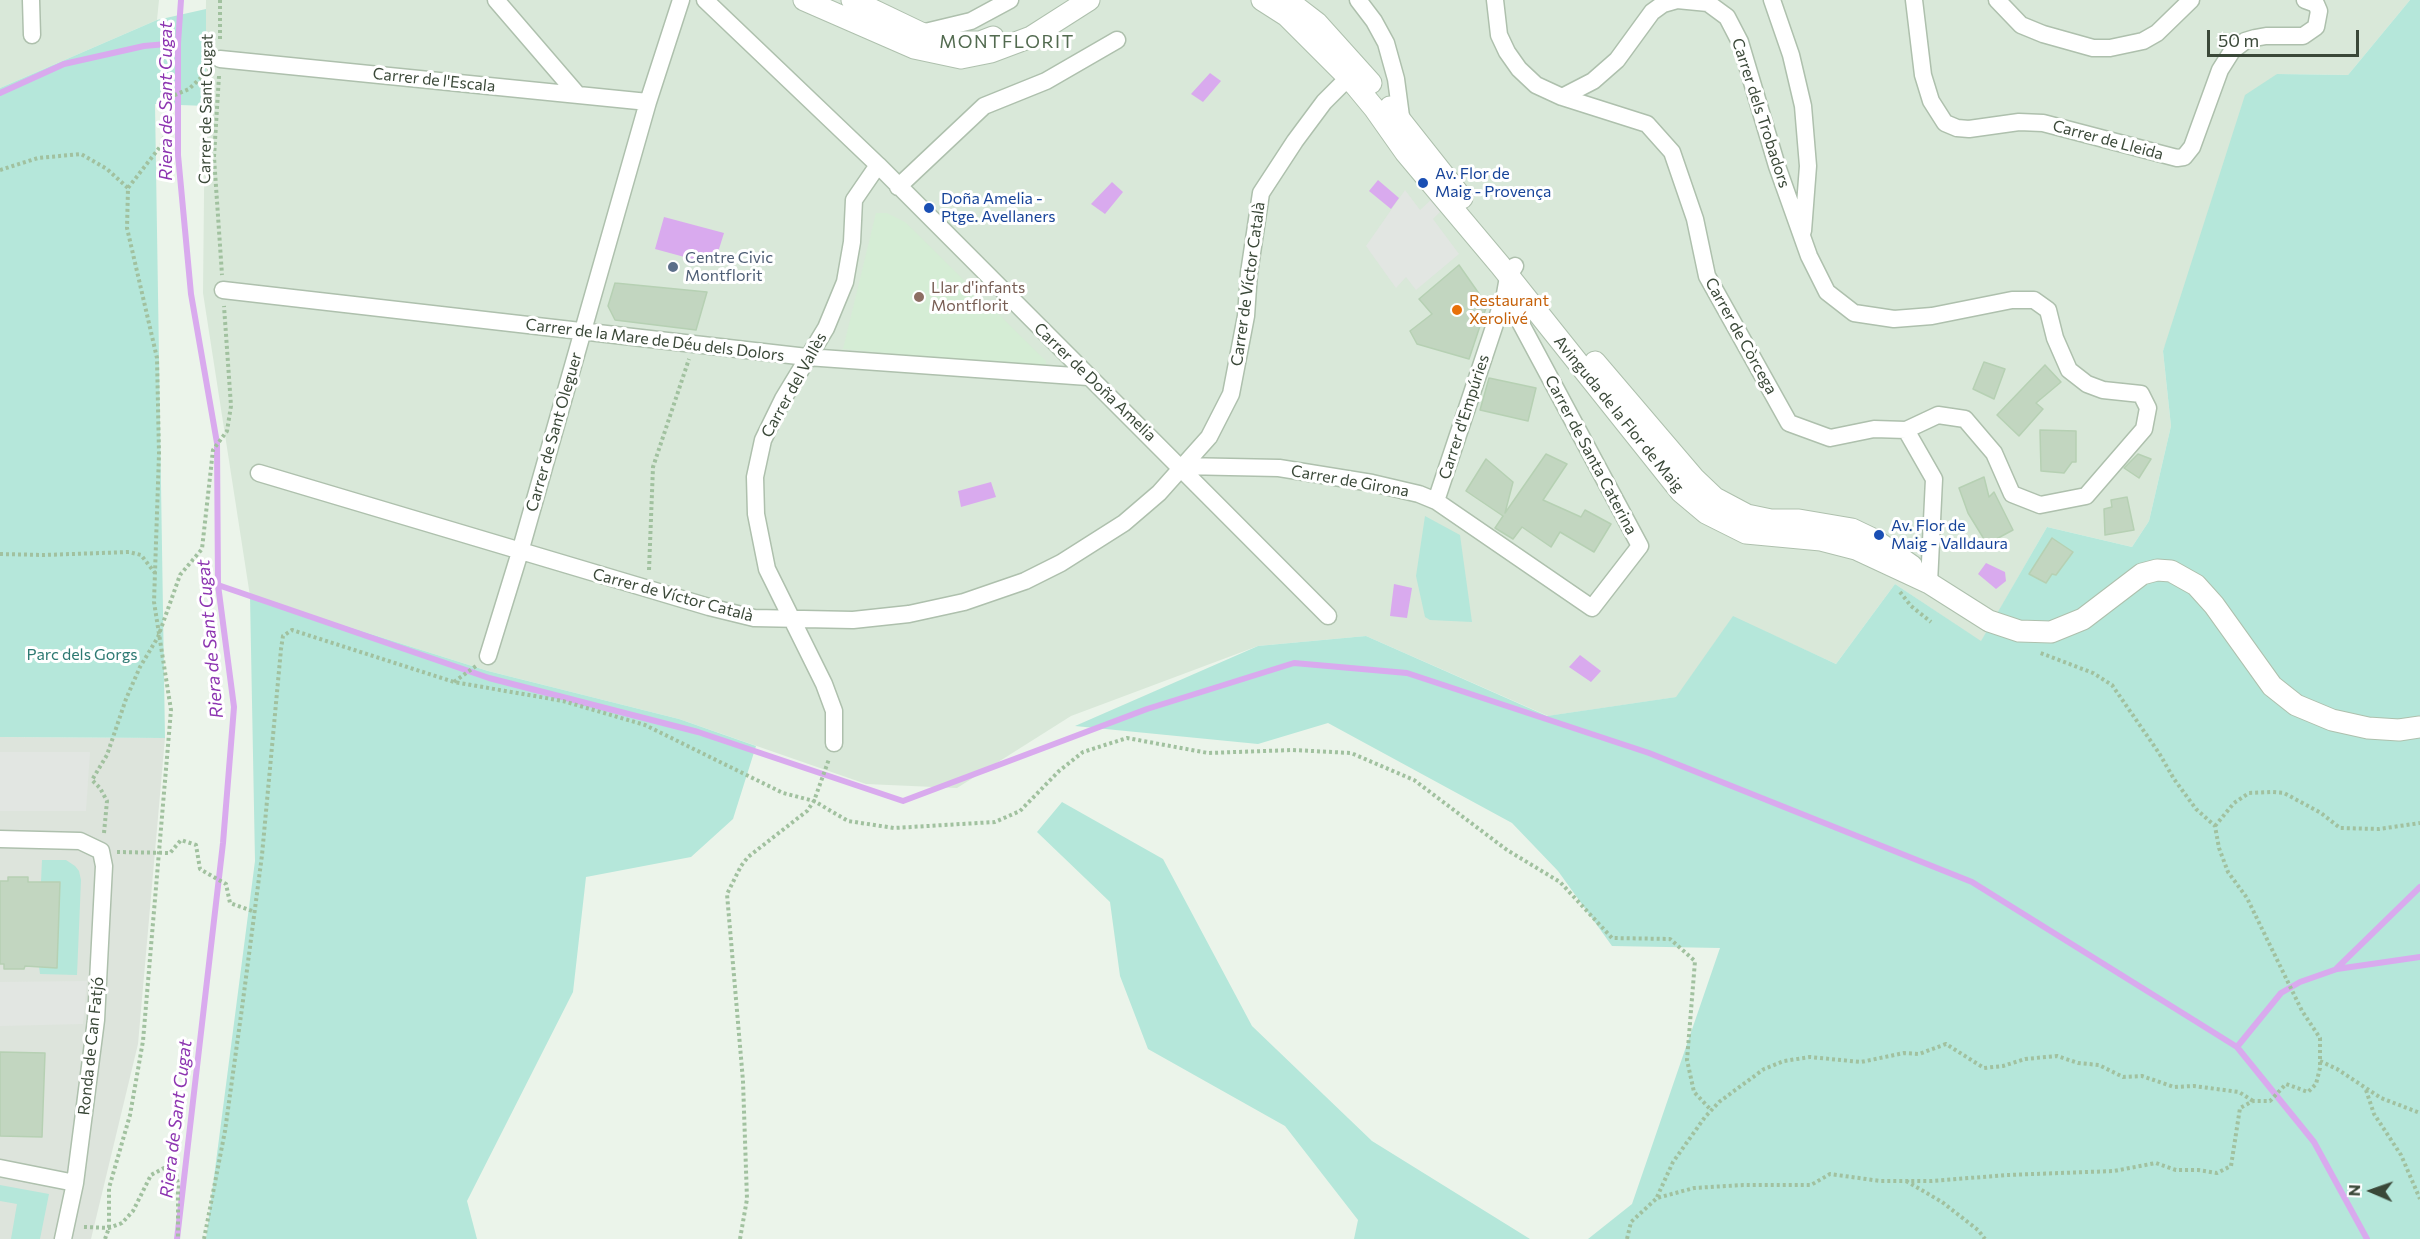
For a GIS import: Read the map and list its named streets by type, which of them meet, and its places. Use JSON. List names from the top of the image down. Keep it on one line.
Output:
{"streets":{"street":["Carrer de l'Escala","Carrer dels Trobadors","Carrer de Lleida","Carrer de Víctor Català","Carrer de Còrcega","Carrer de la Mare de Déu dels Dolors","Carrer de Doña Amelia","Carrer del Vallès","Avinguda de la Flor de Maig","Carrer d'Empúries","Carrer de Sant Oleguer","Carrer de Santa Caterina","Carrer de Girona","Ronda de Can Fatjó"],"path":["Carrer de Sant Cugat"]},"crossings":[["Carrer de l'Escala","Carrer de Sant Cugat"],["Carrer de l'Escala","Carrer de Sant Oleguer"],["Carrer de Sant Cugat","Carrer de la Mare de Déu dels Dolors"],["Carrer de Sant Cugat","Ronda de Can Fatjó"],["Carrer dels Trobadors","Carrer de Còrcega"],["Carrer de Víctor Català","Carrer de Doña Amelia"],["Carrer de Víctor Català","Carrer del Vallès"],["Carrer de Víctor Català","Avinguda de la Flor de Maig"],["Carrer de Víctor Català","Carrer de Sant Oleguer"],["Carrer de Víctor Català","Carrer de Girona"],["Carrer de la Mare de Déu dels Dolors","Carrer de Doña Amelia"],["Carrer de la Mare de Déu dels Dolors","Carrer del Vallès"],["Carrer de la Mare de Déu dels Dolors","Carrer de Sant Oleguer"],["Carrer de Doña Amelia","Carrer del Vallès"],["Carrer de Doña Amelia","Carrer de Girona"],["Avinguda de la Flor de Maig","Carrer d'Empúries"],["Avinguda de la Flor de Maig","Carrer de Santa Caterina"],["Carrer d'Empúries","Carrer de Santa Caterina"],["Carrer d'Empúries","Carrer de Girona"],["Carrer de Santa Caterina","Carrer de Girona"]],"districts":["MONTFLORIT"],"water":["Riera de Sant Cugat"],"parks":["Parc dels Gorgs"],"places":["Av. Flor de Maig - Provença","Doña Amelia - Ptge. Avellaners","Centre Civic Montflorit","Llar d'infants Montflorit","Restaurant Xerolivé","Av. Flor de Maig - Valldaura"],"scale_bar":"50 m","north":"left"}
